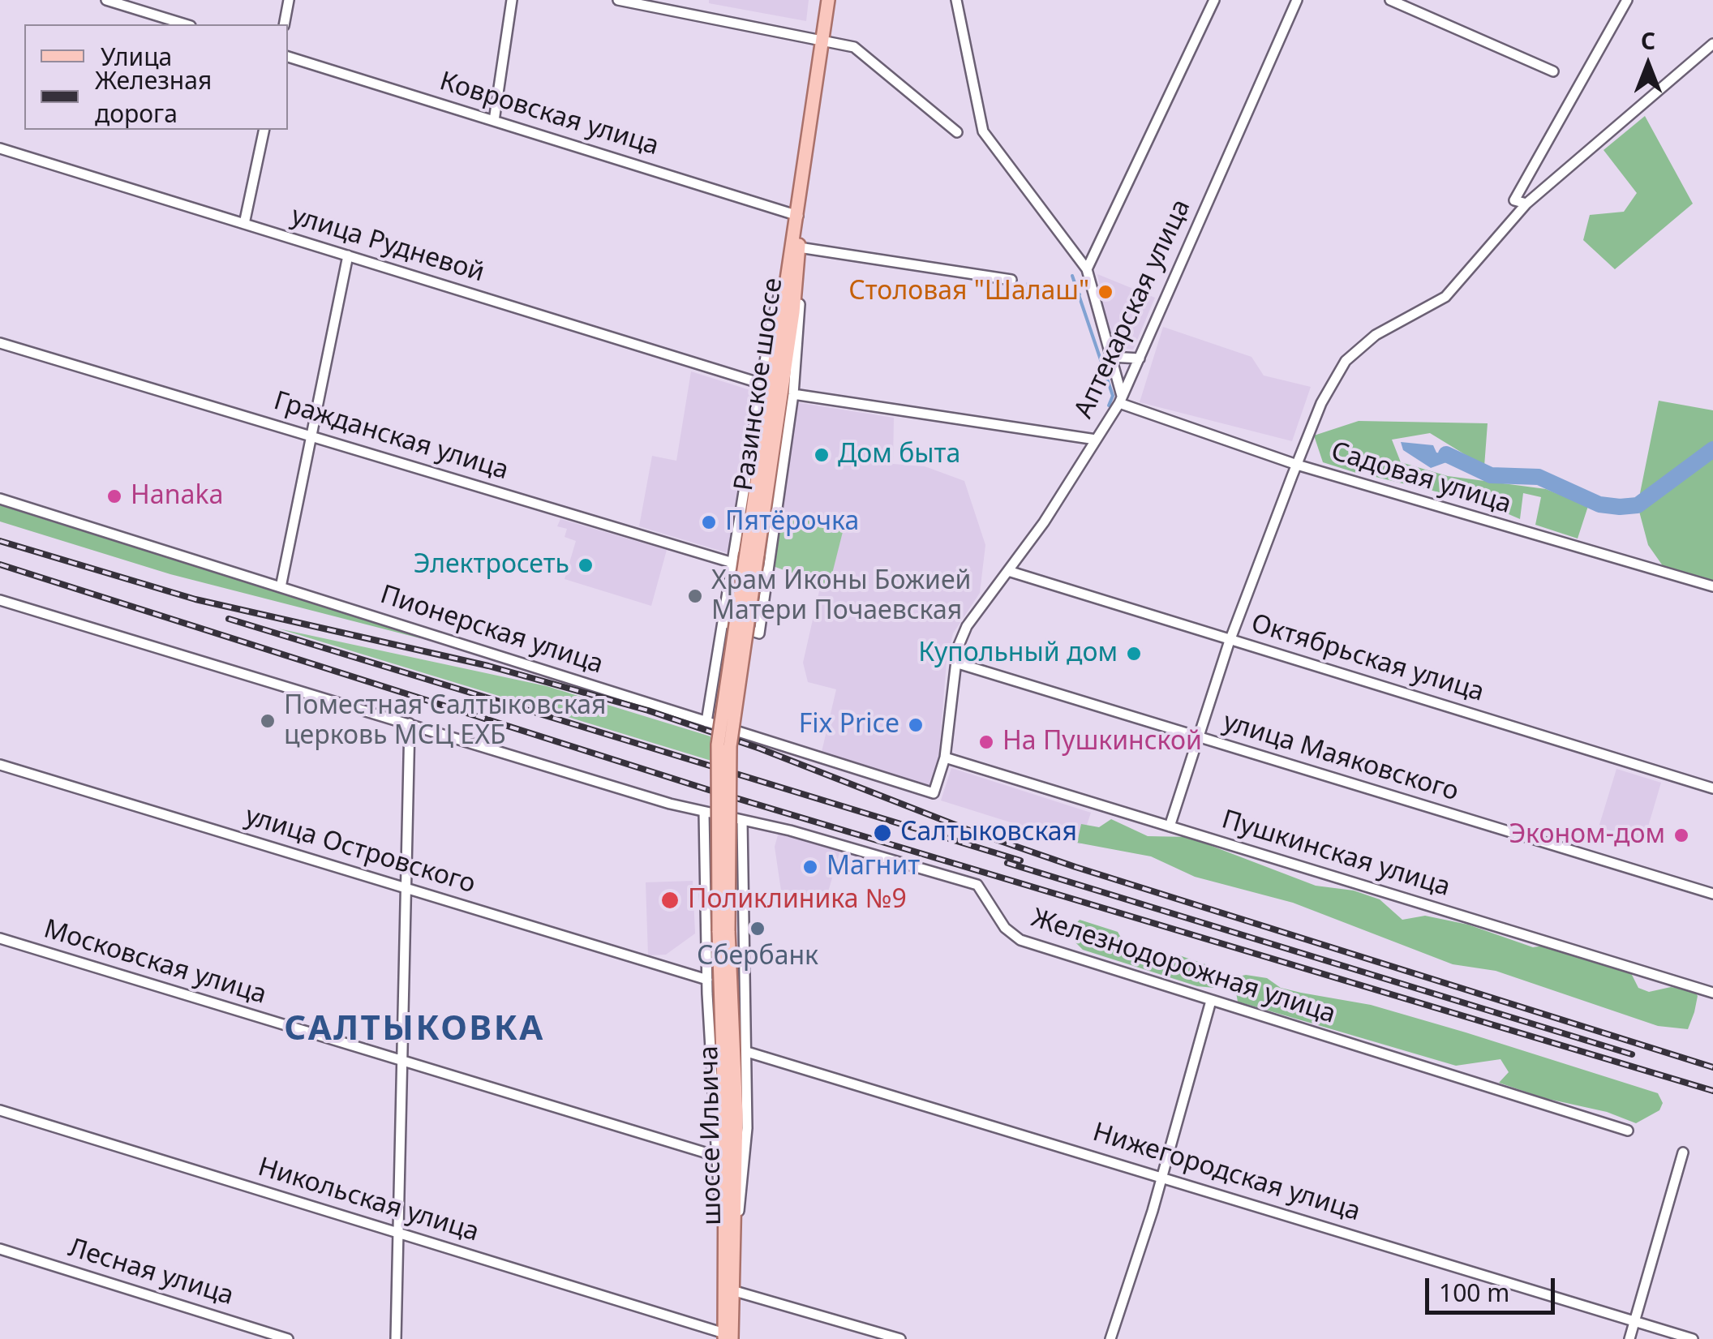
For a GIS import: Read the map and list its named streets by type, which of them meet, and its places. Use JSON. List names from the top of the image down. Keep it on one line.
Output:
{"streets":{"main road":["Разинское шоссе","шоссе Ильича"],"street":["Ковровская улица","улица Рудневой","Аптекарская улица","Гражданская улица","Садовая улица","Пионерская улица","Октябрьская улица","улица Маяковского","улица Островского","Пушкинская улица","Московская улица","Железнодорожная улица","Нижегородская улица","Никольская улица","Лесная улица"]},"crossings":[["Ковровская улица","Разинское шоссе"],["Аптекарская улица","Садовая улица"],["Аптекарская улица","Пионерская улица"],["Аптекарская улица","Октябрьская улица"],["Аптекарская улица","улица Маяковского"],["Аптекарская улица","Пушкинская улица"],["Разинское шоссе","шоссе Ильича"],["Пионерская улица","Пушкинская улица"],["шоссе Ильича","Никольская улица"]],"districts":["САЛТЫКОВКА"],"places":["Столовая \"Шалаш\"","Дом быта","Hanaka","Пятёрочка","Электросеть","Храм Иконы Божией Матери Почаевская","Купольный дом","Поместная Салтыковская церковь МСЦ ЕХБ","Fix Price","На Пушкинской","Салтыковская","Эконом-дом","Магнит","Поликлиника №9","Сбербанк"],"legend":["Улица","Железная дорога"],"scale_bar":"100 m","north":"top"}
